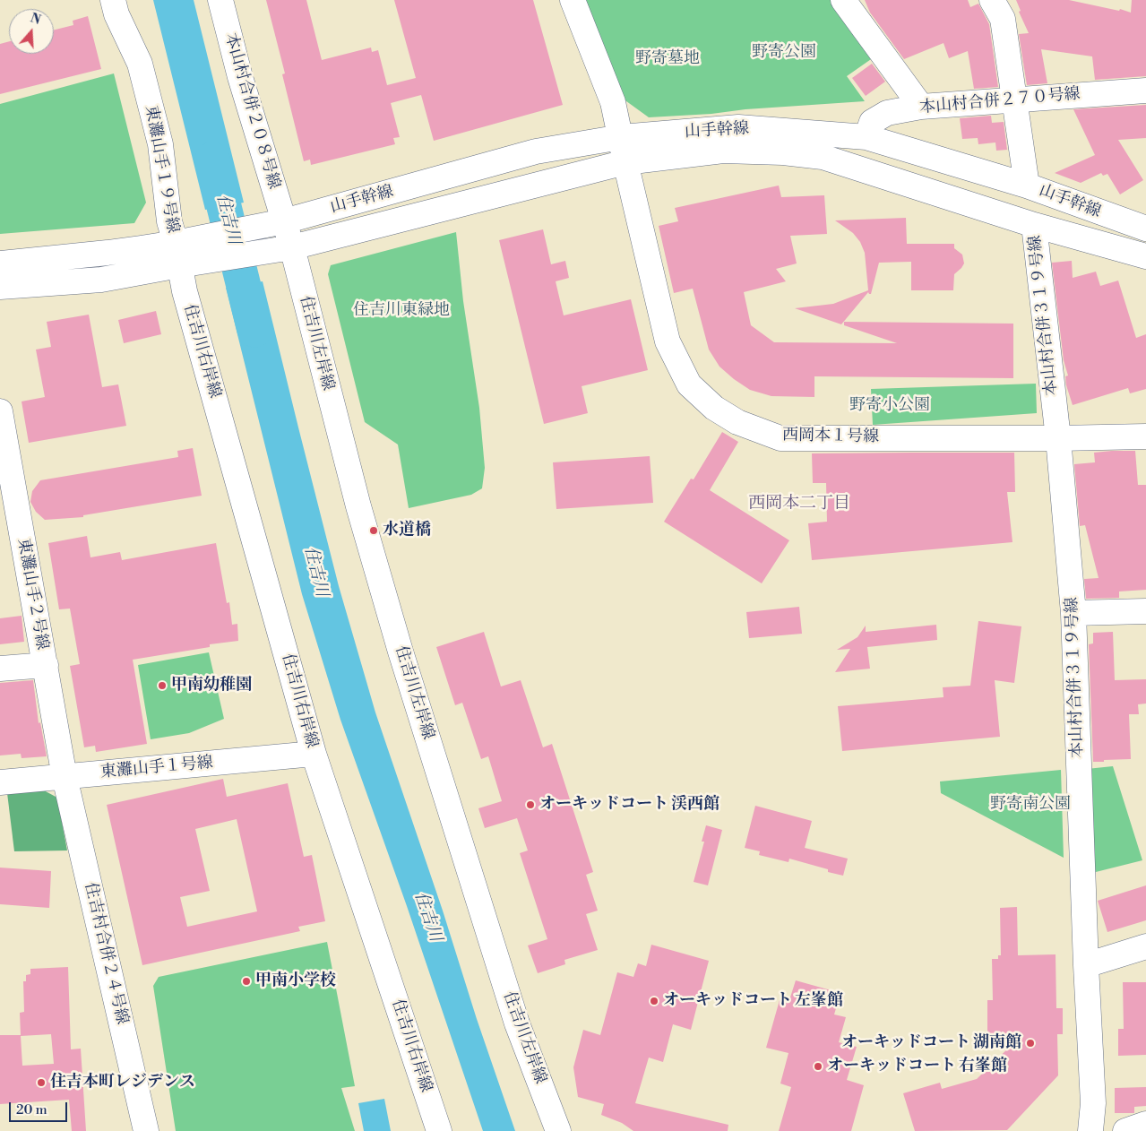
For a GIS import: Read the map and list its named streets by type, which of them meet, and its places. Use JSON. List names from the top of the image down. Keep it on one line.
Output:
{"streets":{"street":["本山村合併２７０号線","本山村合併２０８号線","山手幹線","東灘山手１９号線","本山村合併３１９号線","住吉川左岸線","住吉川右岸線","西岡本１号線","東灘山手２号線","東灘山手１号線","住吉村合併２４号線"]},"crossings":[["本山村合併２７０号線","山手幹線"],["本山村合併２０８号線","山手幹線"],["本山村合併２０８号線","住吉川左岸線"],["山手幹線","本山村合併３１９号線"],["山手幹線","住吉川左岸線"],["山手幹線","西岡本１号線"],["東灘山手１９号線","住吉川右岸線"],["本山村合併３１９号線","西岡本１号線"],["住吉川右岸線","東灘山手１号線"],["東灘山手２号線","東灘山手１号線"],["東灘山手２号線","住吉村合併２４号線"],["東灘山手１号線","住吉村合併２４号線"]],"districts":["西岡本二丁目"],"water":["住吉川"],"parks":["野寄公園","野寄墓地","住吉川東緑地","野寄小公園","野寄南公園"],"places":["水道橋","甲南幼稚園","オーキッドコート 渓西館","甲南小学校","オーキッドコート 左峯館","オーキッドコート 湖南館","オーキッドコート 右峯館","住吉本町レジデンス"],"scale_bar":"20 m","north":"top"}
